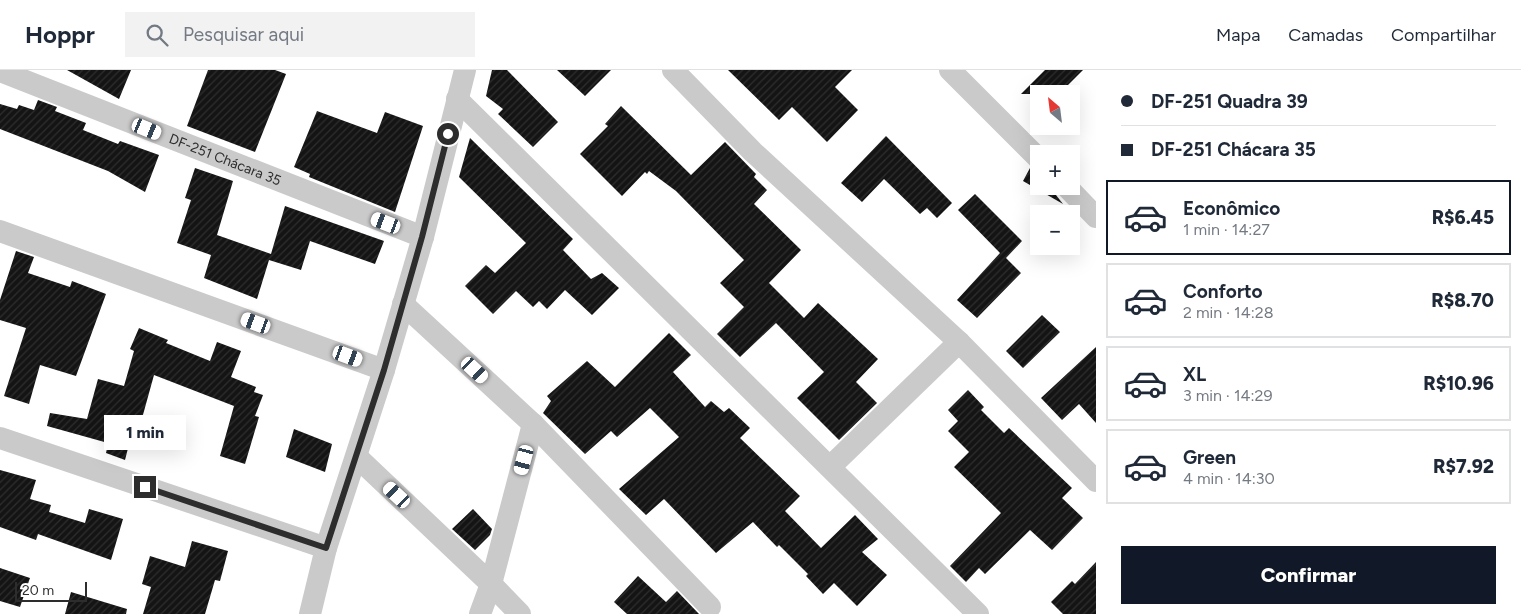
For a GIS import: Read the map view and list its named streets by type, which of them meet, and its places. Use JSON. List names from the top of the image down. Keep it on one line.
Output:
{"streets":{"street":["DF-251 Chácara 35"]},"scale_bar":"20 m","north":"top left","page":{"header":"Hoppr","search":"Pesquisar aqui","nav":["Mapa","Camadas","Compartilhar"],"banner":["DF-251 Quadra 39","DF-251 Chácara 35"],"map_buttons":["+","−"],"list":[{"name":"Econômico","note":"1 min · 14:27","value":"R$6.45"},{"name":"Conforto","note":"2 min · 14:28","value":"R$8.70"},{"name":"XL","note":"3 min · 14:29","value":"R$10.96"},{"name":"Green","note":"4 min · 14:30","value":"R$7.92"}],"bubble":"1 min","buttons":"Confirmar","scale":"20 m"}}
